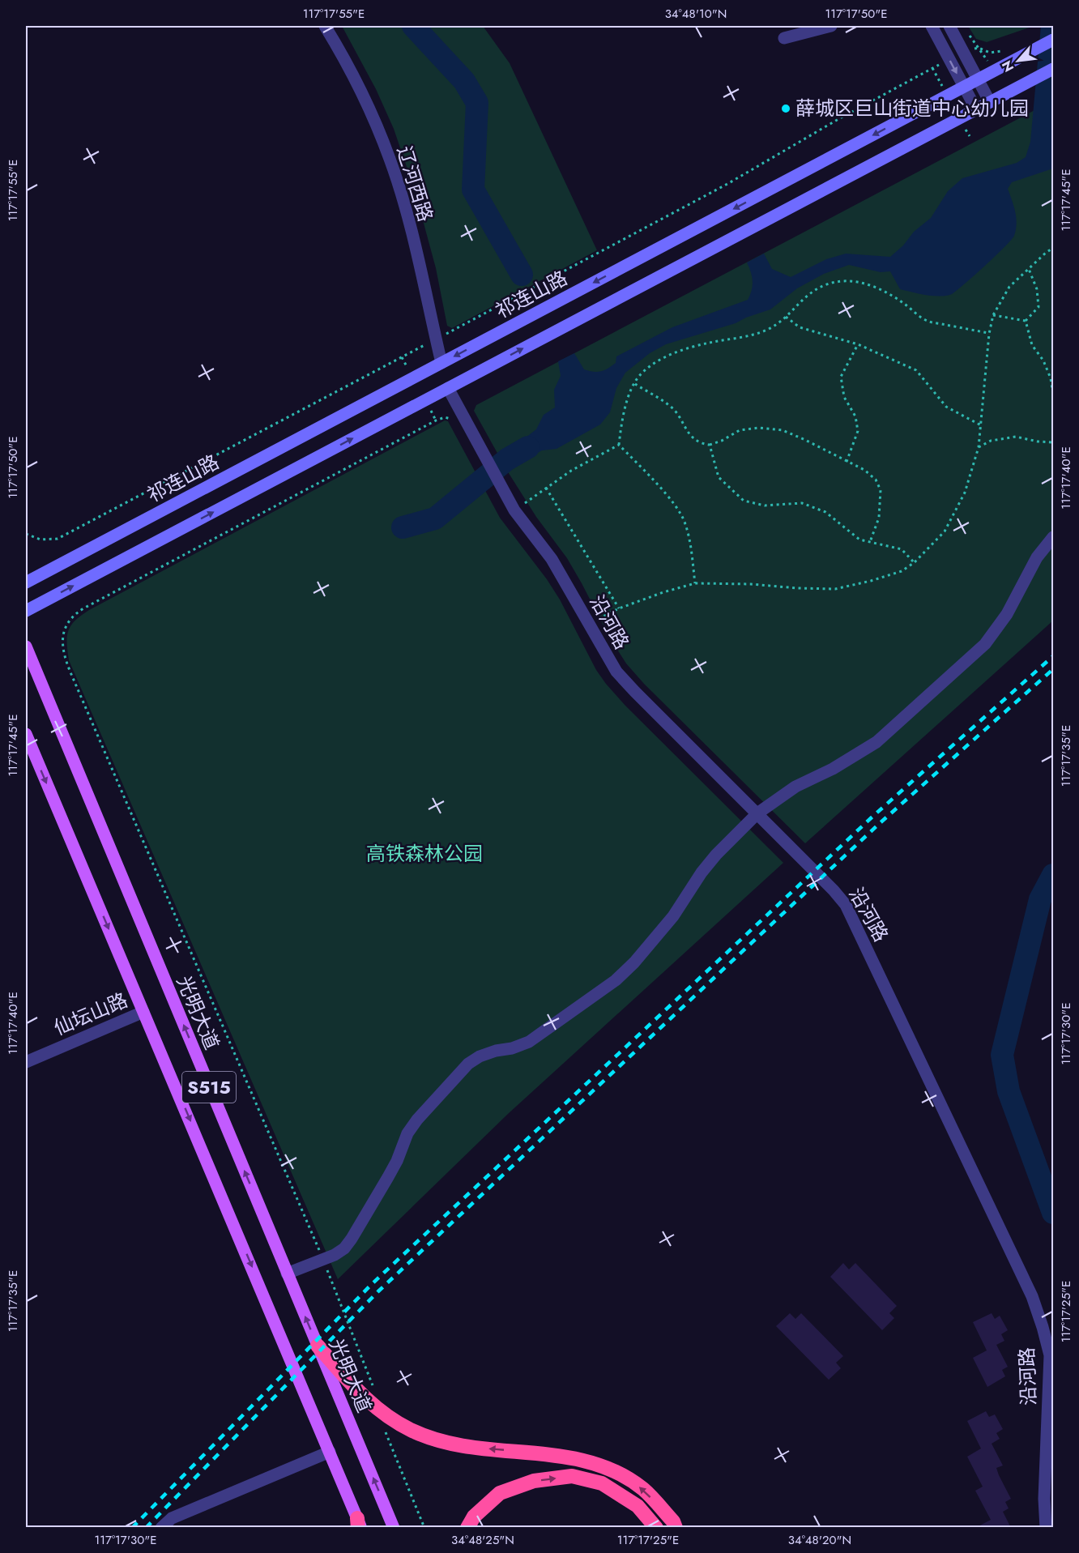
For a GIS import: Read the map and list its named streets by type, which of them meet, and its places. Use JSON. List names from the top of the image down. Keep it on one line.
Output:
{"streets":{"main road":["祁连山路","光明大道","S515"],"street":["辽河西路","沿河路","仙坛山路"]},"crossings":[["辽河西路","祁连山路"],["仙坛山路","S515"]],"parks":["高铁森林公园"],"places":["薛城区巨山街道中心幼儿园"],"north":"bottom left","coordinates":["117°17'55\"E","34°48'10\"N","117°17'50\"E","117°17'45\"E","117°17'40\"E","117°17'35\"E","117°17'30\"E","117°17'25\"E","34°48'25\"N","34°48'20\"N"]}
